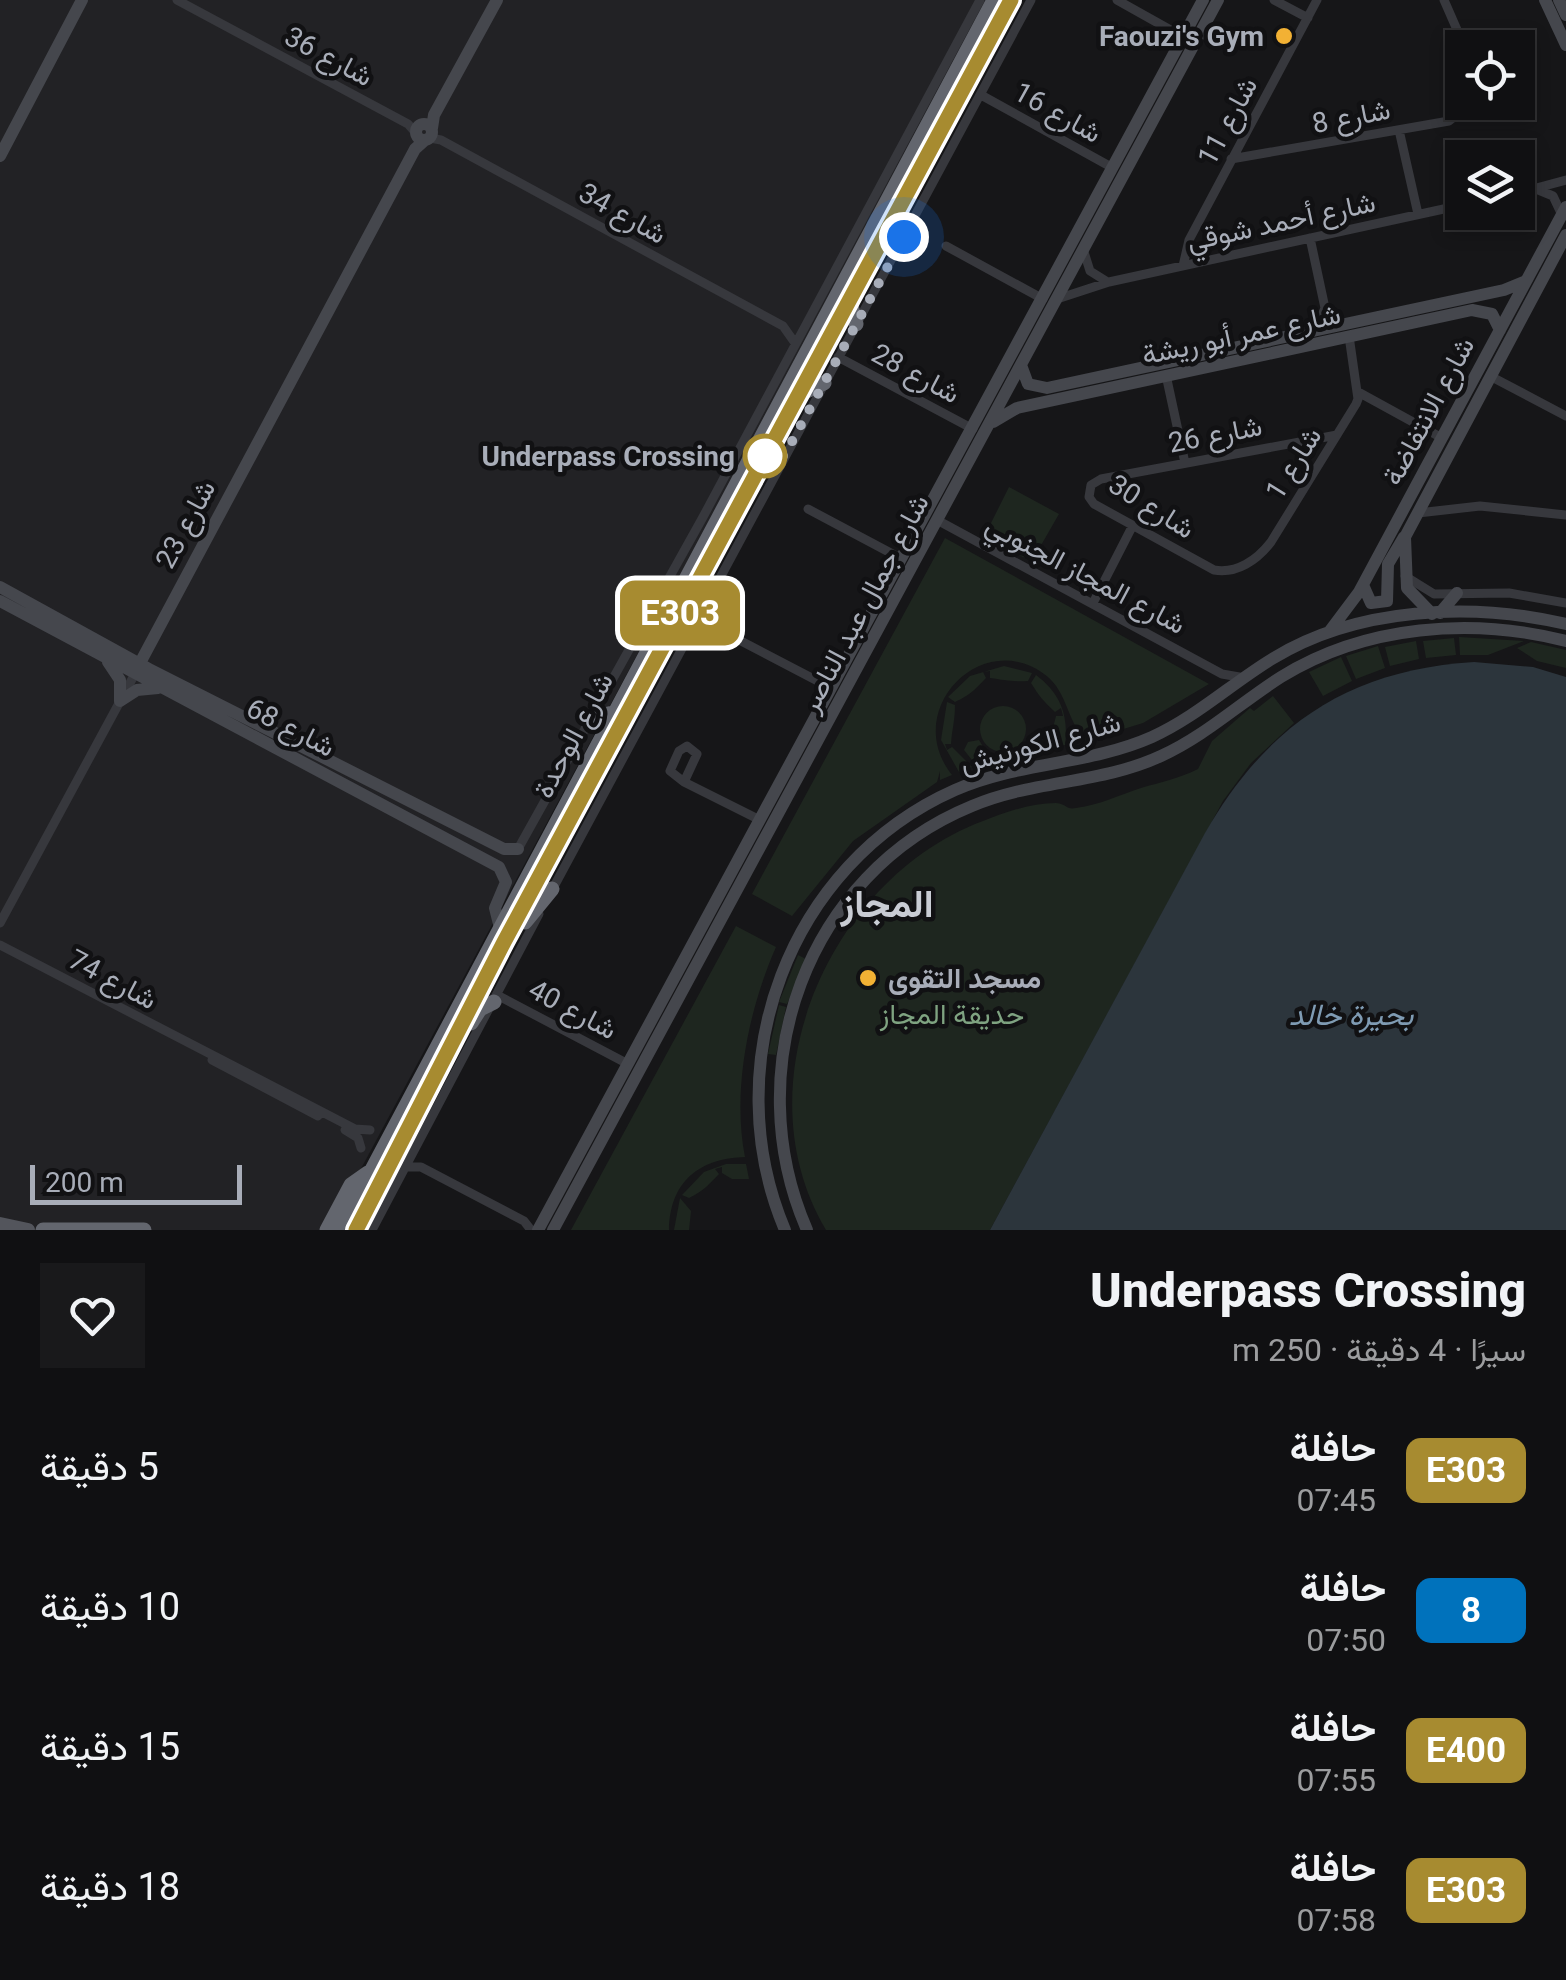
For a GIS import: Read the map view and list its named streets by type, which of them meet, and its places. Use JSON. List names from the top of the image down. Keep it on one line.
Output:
{"streets":{"highway":["شارع الوحدة"],"street":["شارع 36","شارع 16","شارع 8","شارع 11","شارع 34","شارع أحمد شوقي","شارع عمر أبو ريشة","شارع 28","شارع الانتفاضة","شارع 26","شارع 1","شارع 30","شارع 23","شارع المجاز الجنوبي","شارع جمال عبد الناصر","شارع 68","شارع الكورنيش","شارع 74","شارع 40"]},"crossings":[["شارع 36","شارع 34"],["شارع 36","شارع 23"],["شارع 16","شارع جمال عبد الناصر"],["شارع 8","شارع 11"],["شارع 11","شارع أحمد شوقي"],["شارع 34","شارع 23"],["شارع 34","شارع الوحدة"],["شارع أحمد شوقي","شارع جمال عبد الناصر"],["شارع عمر أبو ريشة","شارع 28"],["شارع عمر أبو ريشة","شارع الانتفاضة"],["شارع عمر أبو ريشة","شارع جمال عبد الناصر"],["شارع 28","شارع جمال عبد الناصر"],["شارع الانتفاضة","شارع الكورنيش"],["شارع 26","شارع 1"],["شارع 26","شارع 30"],["شارع 1","شارع 30"],["شارع 23","شارع 68"],["شارع المجاز الجنوبي","شارع جمال عبد الناصر"],["شارع المجاز الجنوبي","شارع الكورنيش"],["شارع جمال عبد الناصر","شارع 40"],["شارع 68","شارع الوحدة"]],"districts":["المجاز"],"water":["بحيرة خالد"],"parks":["حديقة المجاز"],"places":["Faouzi's Gym","Underpass Crossing","مسجد التقوى"],"lines":["bus line E303"],"scale_bar":"200 m","page":{"on_map":"E303","scale":"200 m","heading":["Underpass Crossing","سيرًا · 4 دقيقة · 250 m"],"list":[{"mark":"E303","name":"حافلة","note":"07:45","value":"5 دقيقة"},{"mark":"8","name":"حافلة","note":"07:50","value":"10 دقيقة"},{"mark":"E400","name":"حافلة","note":"07:55","value":"15 دقيقة"},{"mark":"E303","name":"حافلة","note":"07:58","value":"18 دقيقة"}]}}
